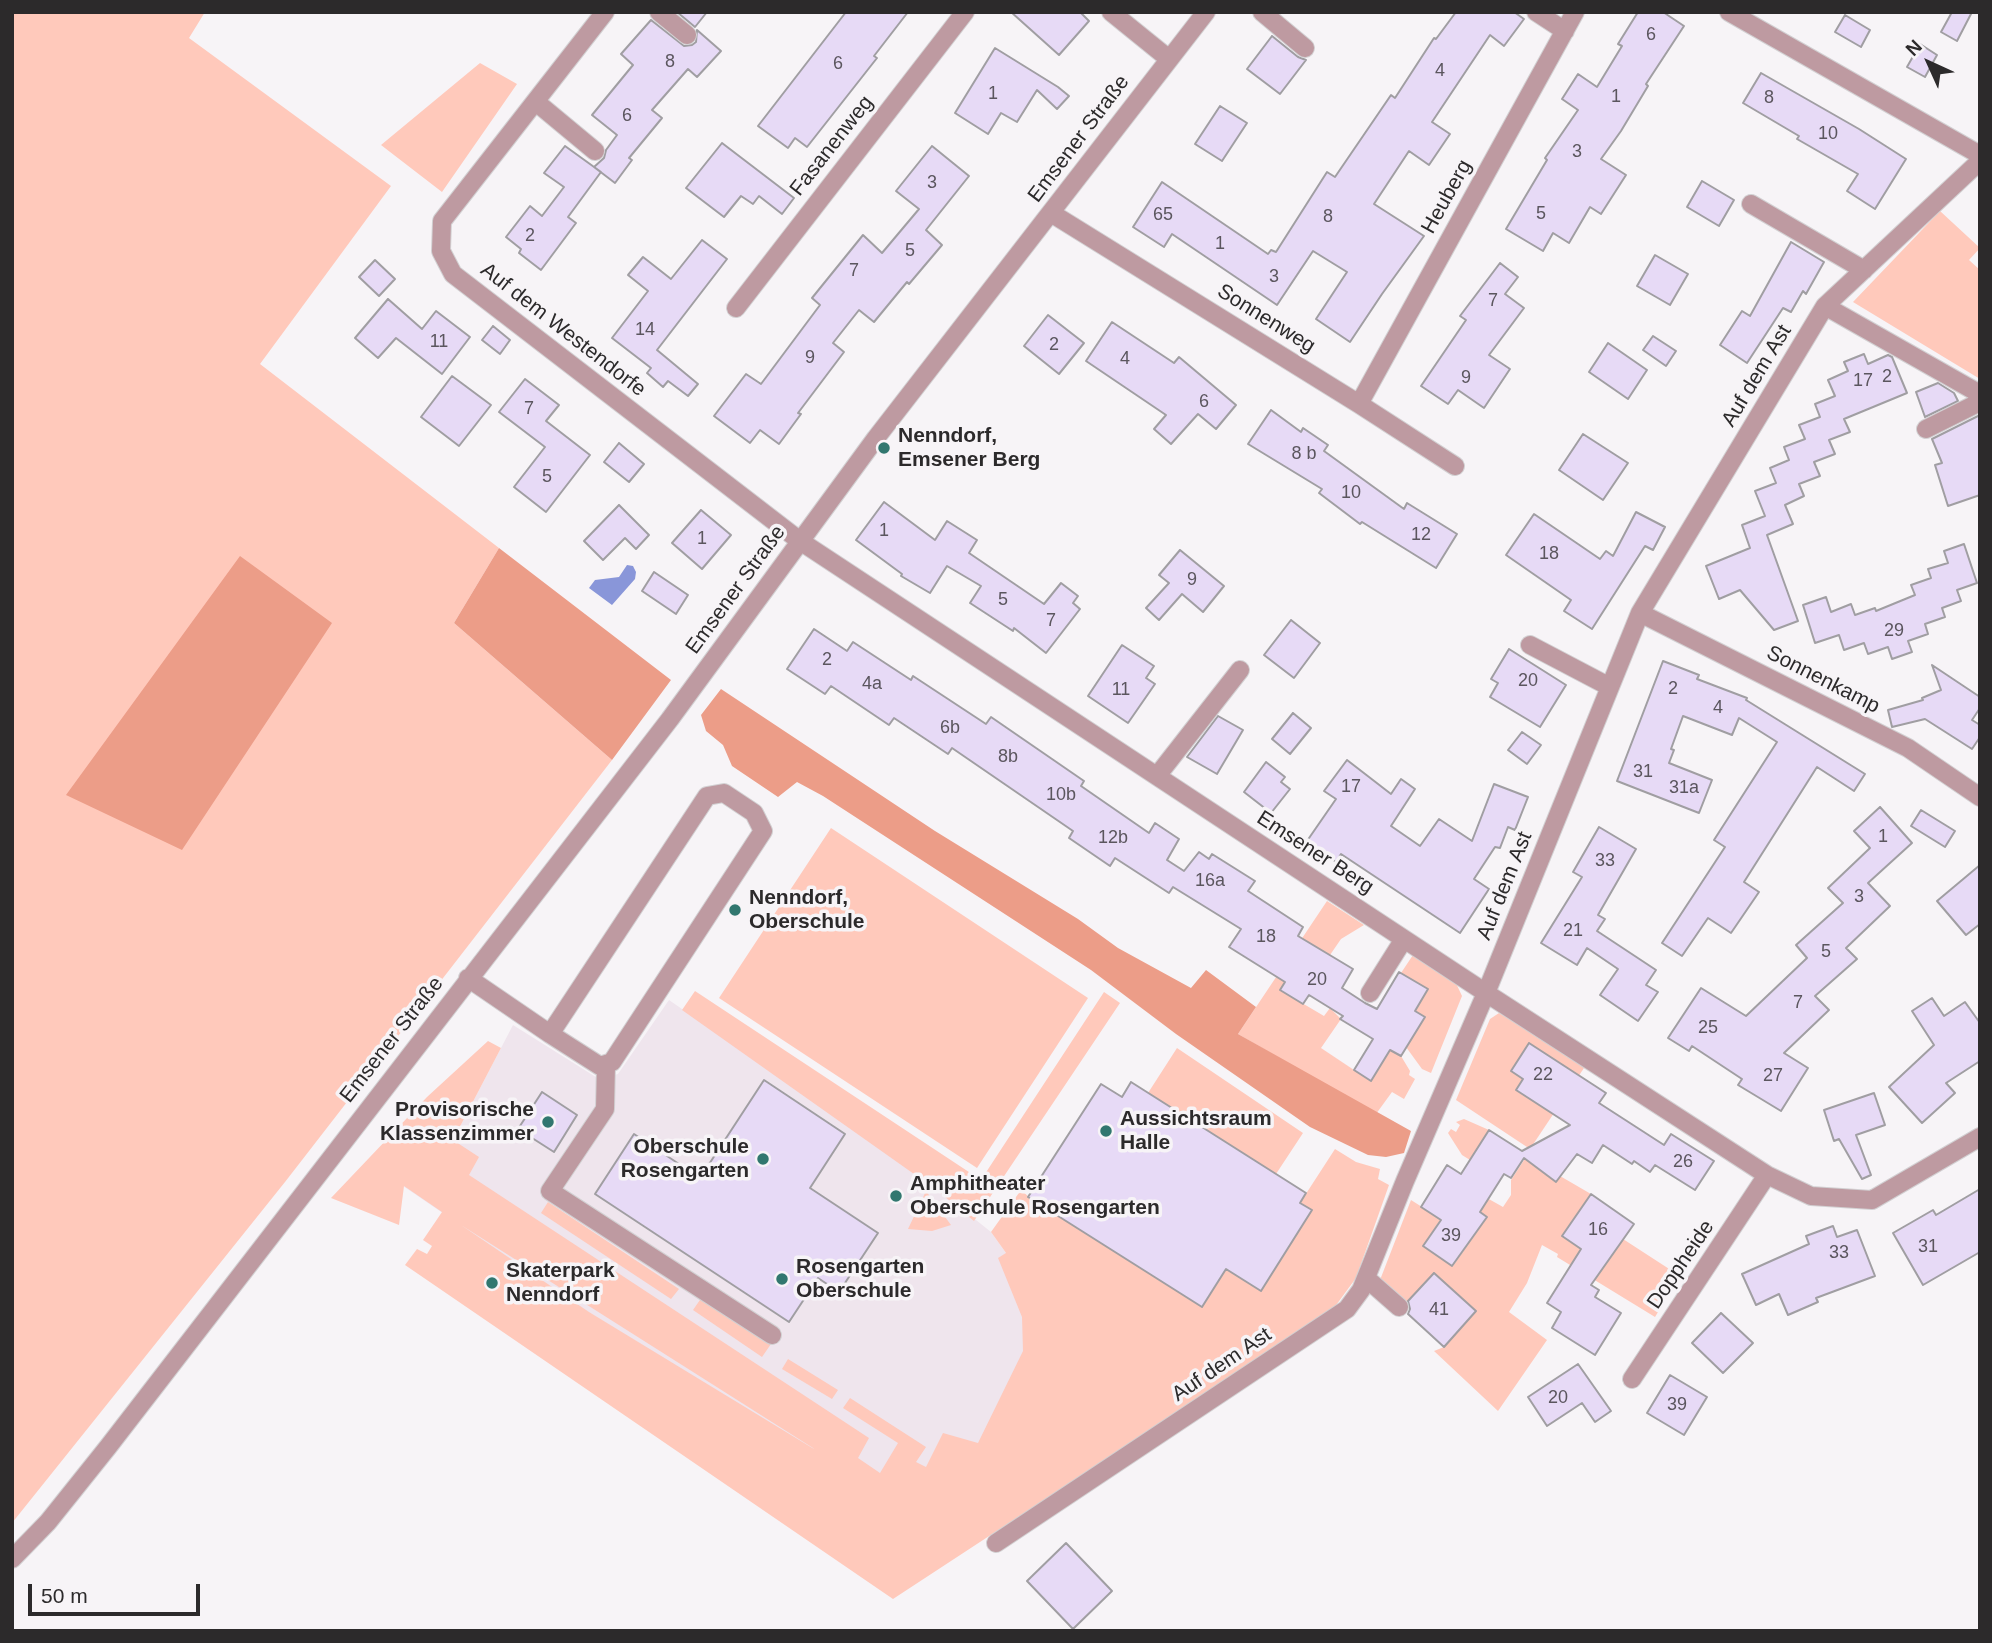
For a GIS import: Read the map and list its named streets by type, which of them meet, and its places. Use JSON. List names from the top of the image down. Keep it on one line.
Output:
{"streets":{"street":["Emsener Straße","Fasanenweg","Heuberg","Sonnenweg","Auf dem Westendorfe","Auf dem Ast","Sonnenkamp","Emsener Berg","Doppheide"]},"crossings":[["Emsener Straße","Sonnenweg"],["Emsener Straße","Auf dem Westendorfe"],["Emsener Straße","Emsener Berg"],["Heuberg","Sonnenweg"],["Auf dem Westendorfe","Emsener Berg"],["Auf dem Ast","Sonnenkamp"],["Auf dem Ast","Emsener Berg"],["Emsener Berg","Doppheide"]],"places":["Nenndorf, Emsener Berg","Nenndorf, Oberschule","Provisorische Klassenzimmer","Aussichtsraum Halle","Oberschule Rosengarten","Amphitheater Oberschule Rosengarten","Rosengarten Oberschule","Skaterpark Nenndorf"],"house_numbers":["6","8","6","4","1","1","8","6","10","3","3","5","65","8","2","1","5","7","3","7","14","11","2","9","4","2","9","17","6","7","8 b","5","10","1","12","1","18","9","5","7","29","2","20","4a","2","11","4","6b","8b","31","17","31a","10b","1","12b","33","16a","3","21","18","5","20","7","25","22","27","26","16","39","31","33","41","20","39"],"scale_bar":"50 m","north":"top left"}
